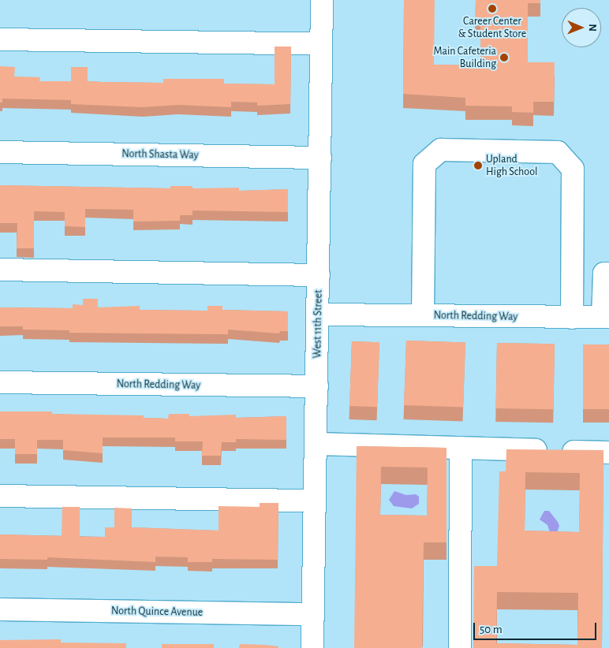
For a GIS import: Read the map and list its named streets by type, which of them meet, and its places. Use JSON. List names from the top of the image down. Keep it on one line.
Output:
{"streets":{"street":["North Shasta Way","North Redding Way","West 11th Street","North Quince Avenue"]},"crossings":[["North Shasta Way","West 11th Street"],["North Redding Way","West 11th Street"],["West 11th Street","North Quince Avenue"]],"places":["Career Center & Student Store","Main Cafeteria Building","Upland High School"],"scale_bar":"50 m","north":"right"}
